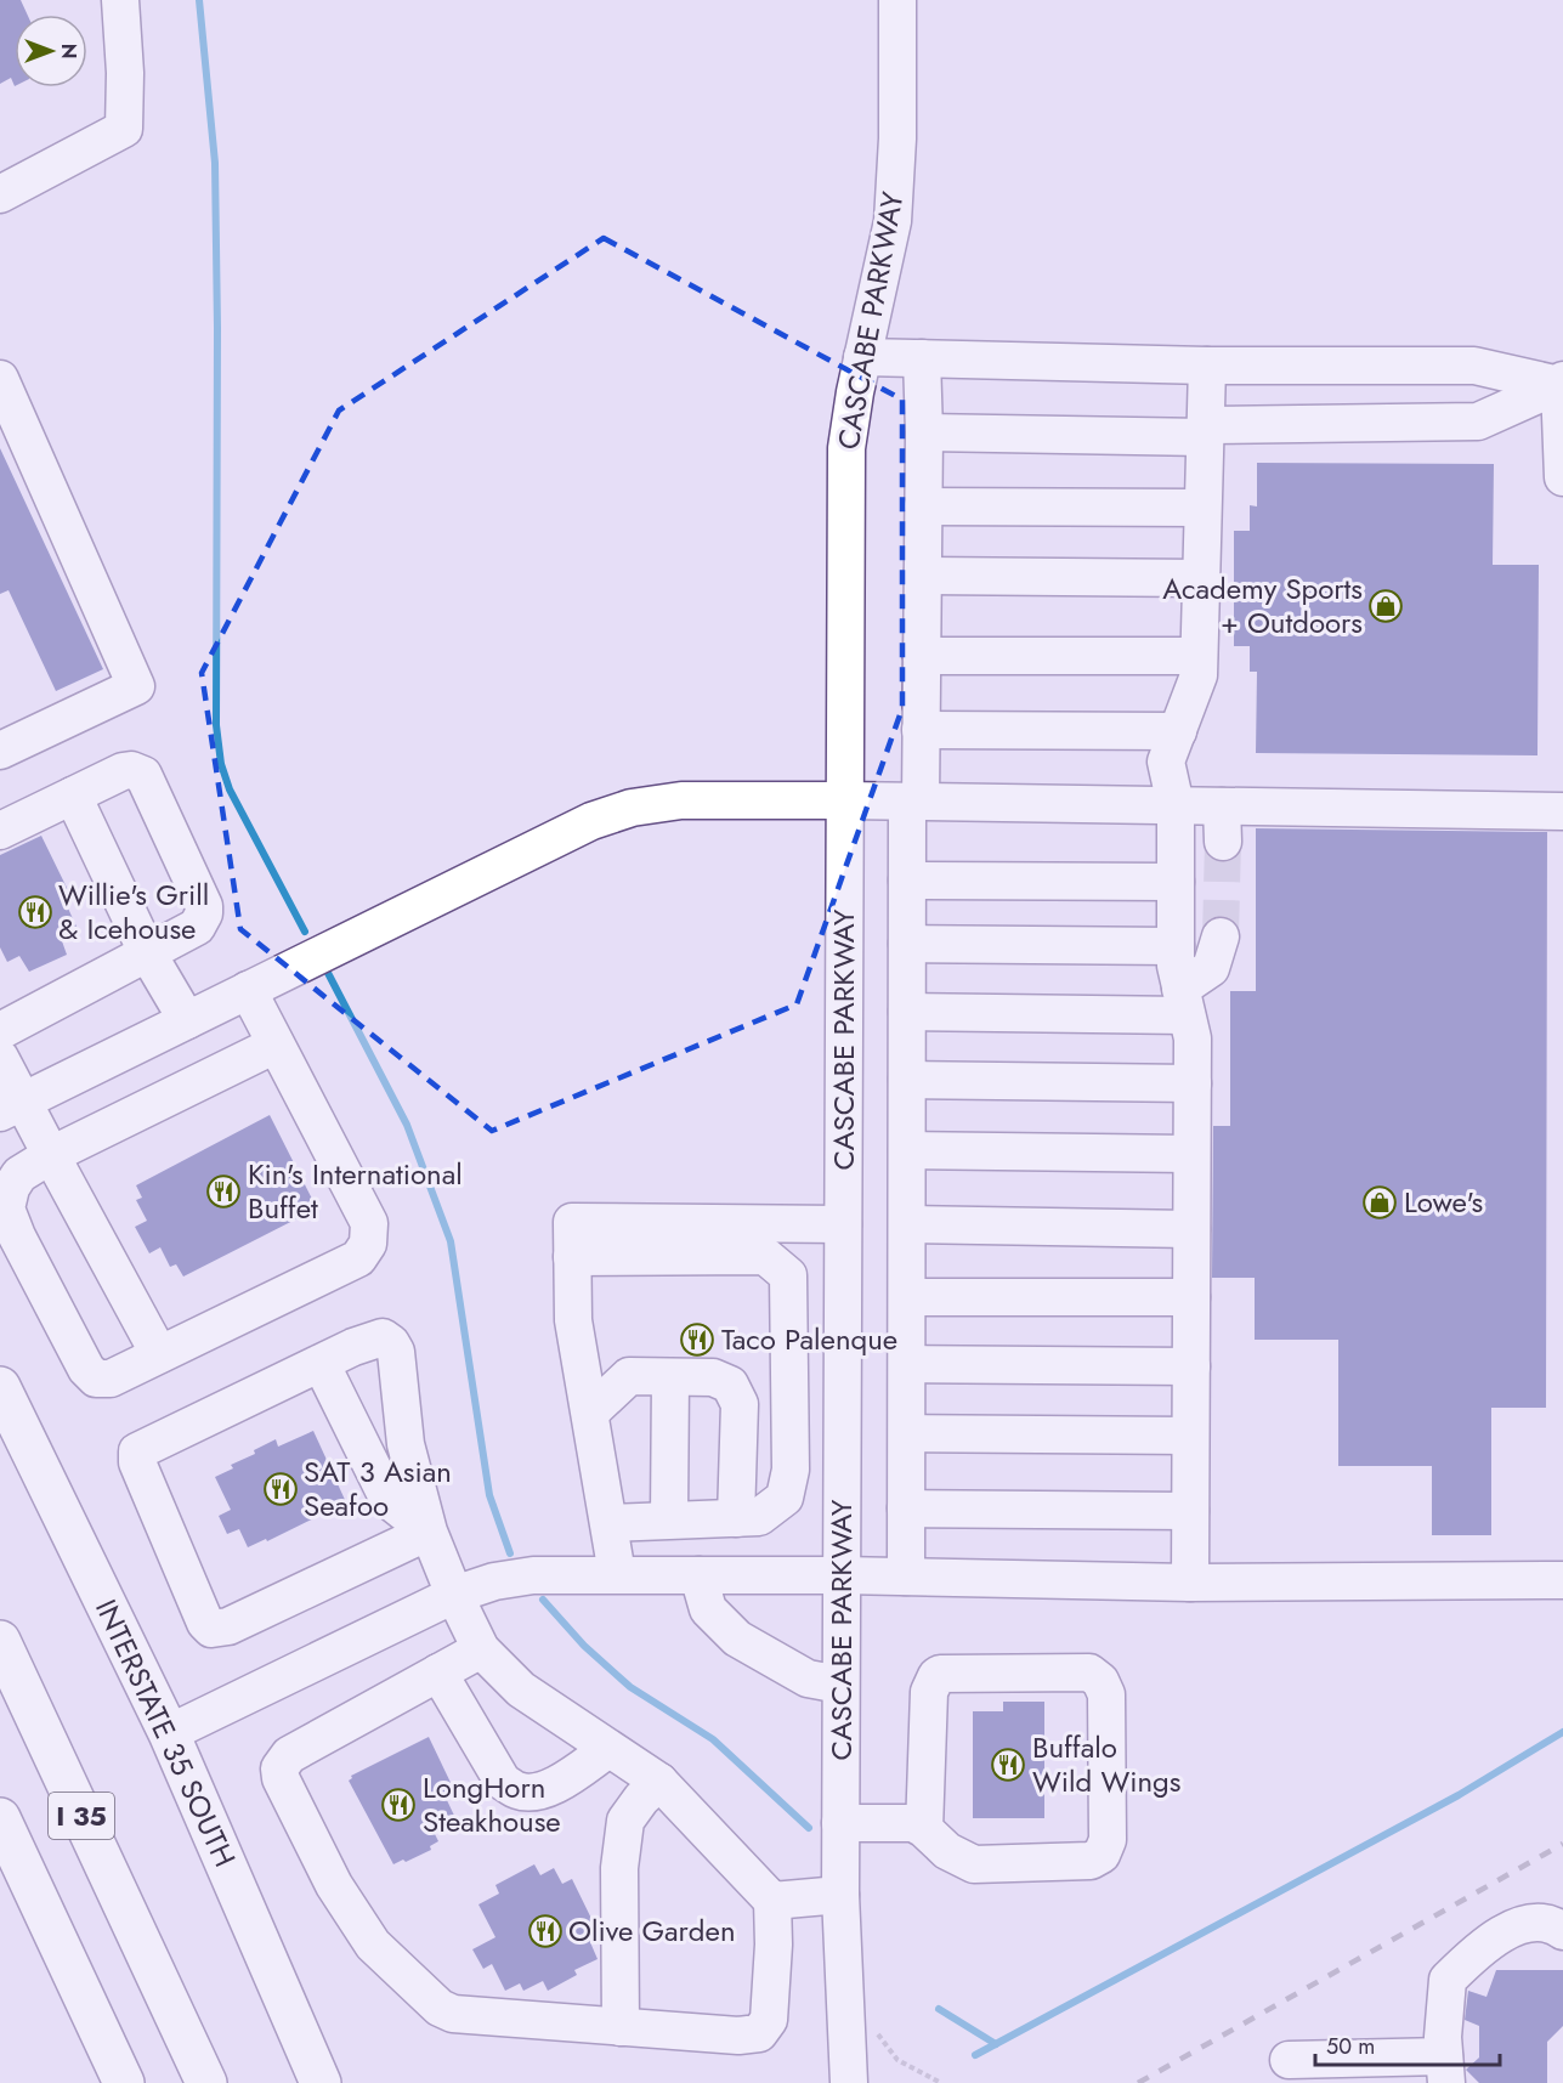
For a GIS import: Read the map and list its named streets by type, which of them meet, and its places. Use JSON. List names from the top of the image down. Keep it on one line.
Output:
{"streets":{"main road":["INTERSTATE 35 SOUTH","I 35"],"street":["CASCABE PARKWAY"]},"places":{"shop":["Academy Sports + Outdoors","Lowe's"],"restaurant":["Willie's Grill & Icehouse","Kin's International Buffet","Taco Palenque","SAT 3 Asian Seafoo","Buffalo Wild Wings","LongHorn Steakhouse","Olive Garden"]},"scale_bar":"50 m","north":"right"}
